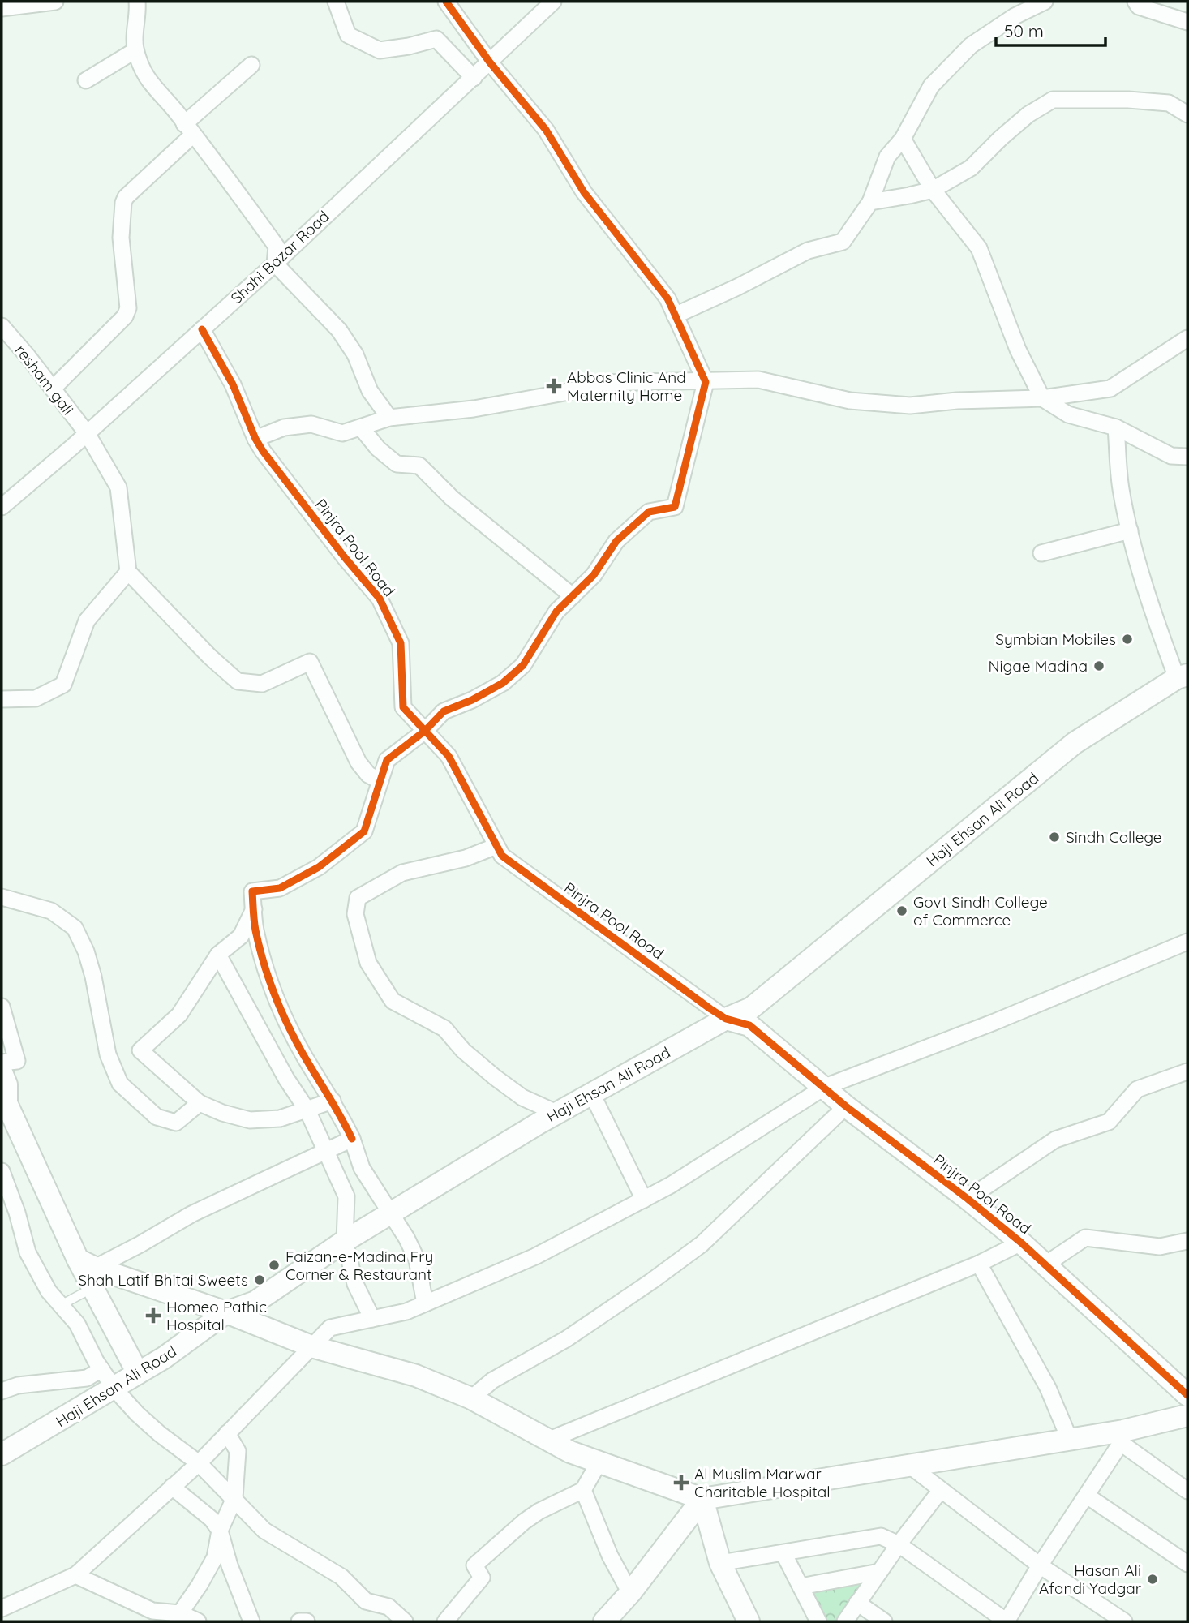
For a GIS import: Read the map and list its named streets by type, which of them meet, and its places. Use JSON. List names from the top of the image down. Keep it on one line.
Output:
{"streets":{"street":["Shahi Bazar Road","resham gali","Pinjra Pool Road","Haji Ehsan Ali Road"]},"crossings":[["Shahi Bazar Road","resham gali"],["Shahi Bazar Road","Pinjra Pool Road"],["Pinjra Pool Road","Haji Ehsan Ali Road"]],"places":{"health":["Abbas Clinic And Maternity Home","Homeo Pathic Hospital","Al Muslim Marwar Charitable Hospital"],"other":["Symbian Mobiles","Nigae Madina","Sindh College","Govt Sindh College of Commerce","Faizan-e-Madina Fry Corner & Restaurant","Shah Latif Bhitai Sweets","Hasan Ali Afandi Yadgar"]},"scale_bar":"50 m"}
